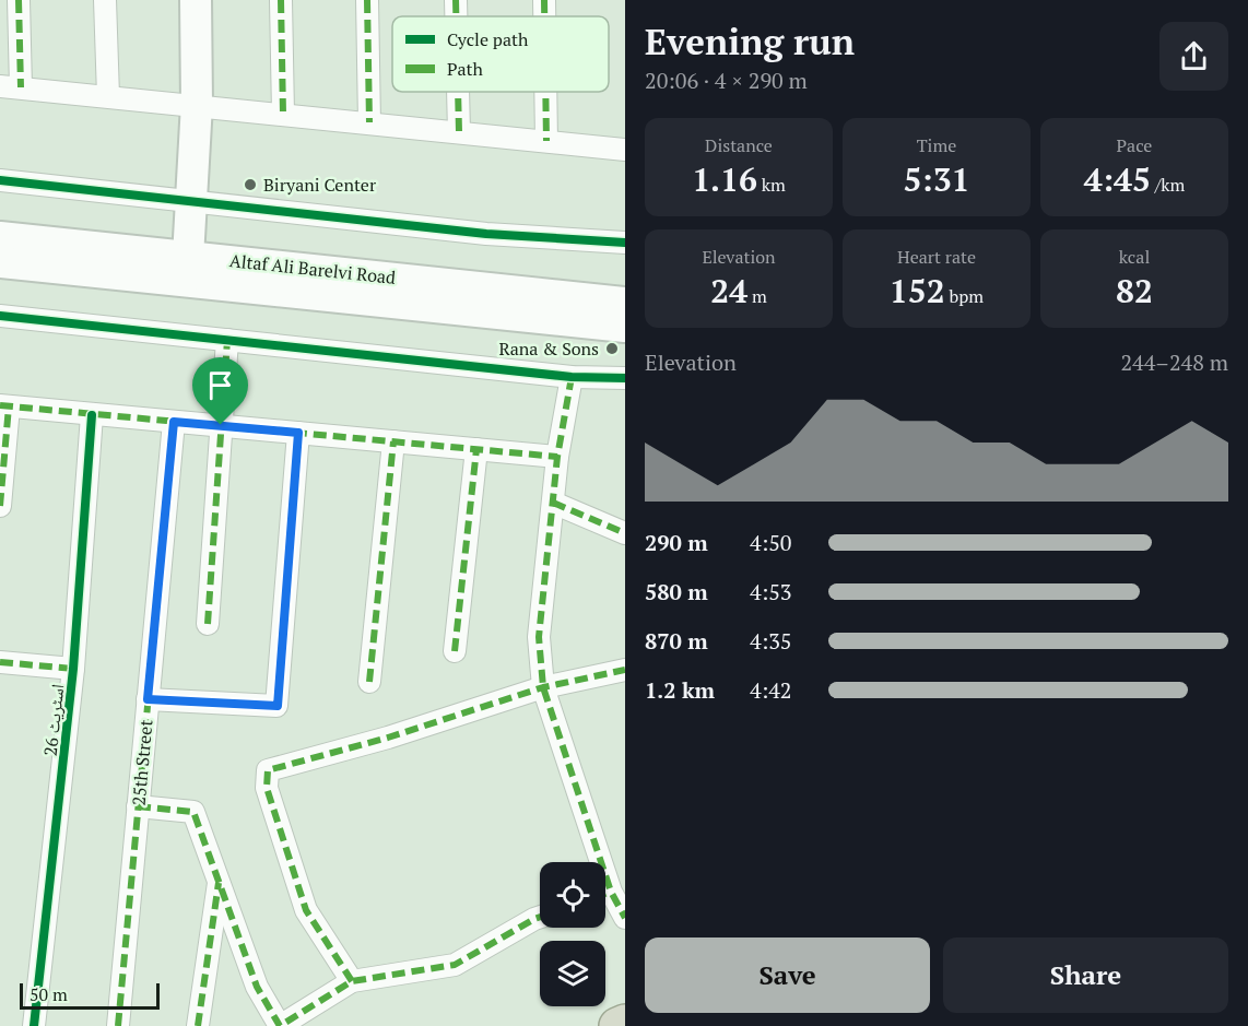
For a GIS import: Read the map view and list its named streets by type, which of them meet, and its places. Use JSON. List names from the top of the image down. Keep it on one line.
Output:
{"streets":{"main road":["Altaf Ali Barelvi Road"],"street":["اسٹریٹ 26","25th Street"]},"places":["Biryani Center","Rana & Sons"],"legend":["Cycle path","Path"],"scale_bar":"50 m","page":{"heading":["Evening run","20:06 · 4 × 290 m"],"stats":[["Distance","1.16 km"],["Time","5:31"],["Pace","4:45 /km"],["Elevation","24 m"],["Heart rate","152 bpm"],["kcal","82"]],"chart":["Elevation","244–248 m"],"list":[{"name":"290 m","note":"4:50"},{"name":"580 m","note":"4:53"},{"name":"870 m","note":"4:35"},{"name":"1.2 km","note":"4:42"}],"buttons":["Save","Share"],"scale":"50 m"}}
